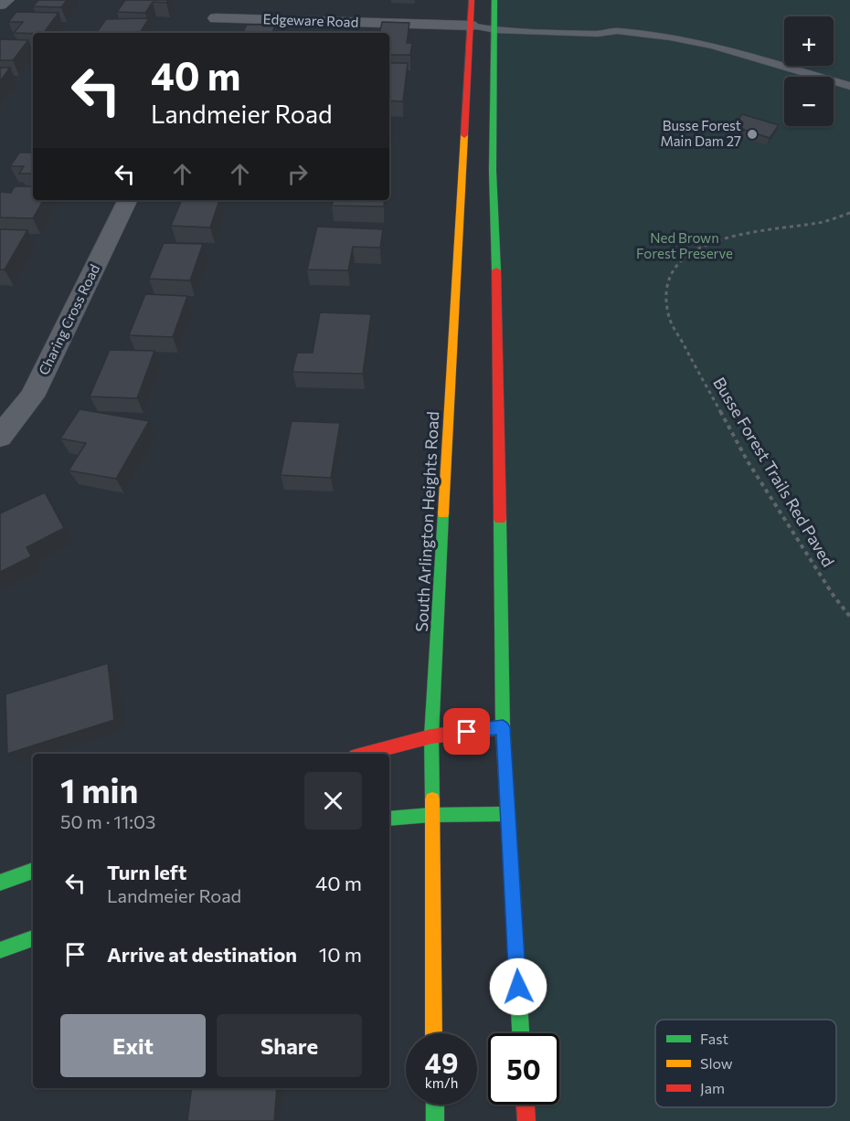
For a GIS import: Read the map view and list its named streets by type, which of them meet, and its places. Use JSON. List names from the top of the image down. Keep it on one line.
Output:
{"streets":{"main road":["South Arlington Heights Road"],"street":["Edgeware Road","Charing Cross Road"],"path":["Busse Forest Trails Red Paved"]},"crossings":[["Edgeware Road","South Arlington Heights Road"]],"parks":["Ned Brown Forest Preserve"],"places":["Busse Forest Main Dam 27"],"legend":["Fast","Slow","Jam"],"page":{"map_buttons":["+","−"],"turn":["40 m","Landmeier Road"],"heading":["1 min","50 m · 11:03"],"list":[{"name":"Turn left","note":"Landmeier Road","value":"40 m"},{"name":"Arrive at destination","value":"10 m"}],"buttons":["Exit","Share"],"speed":"49 km/h","limit":"50"}}
